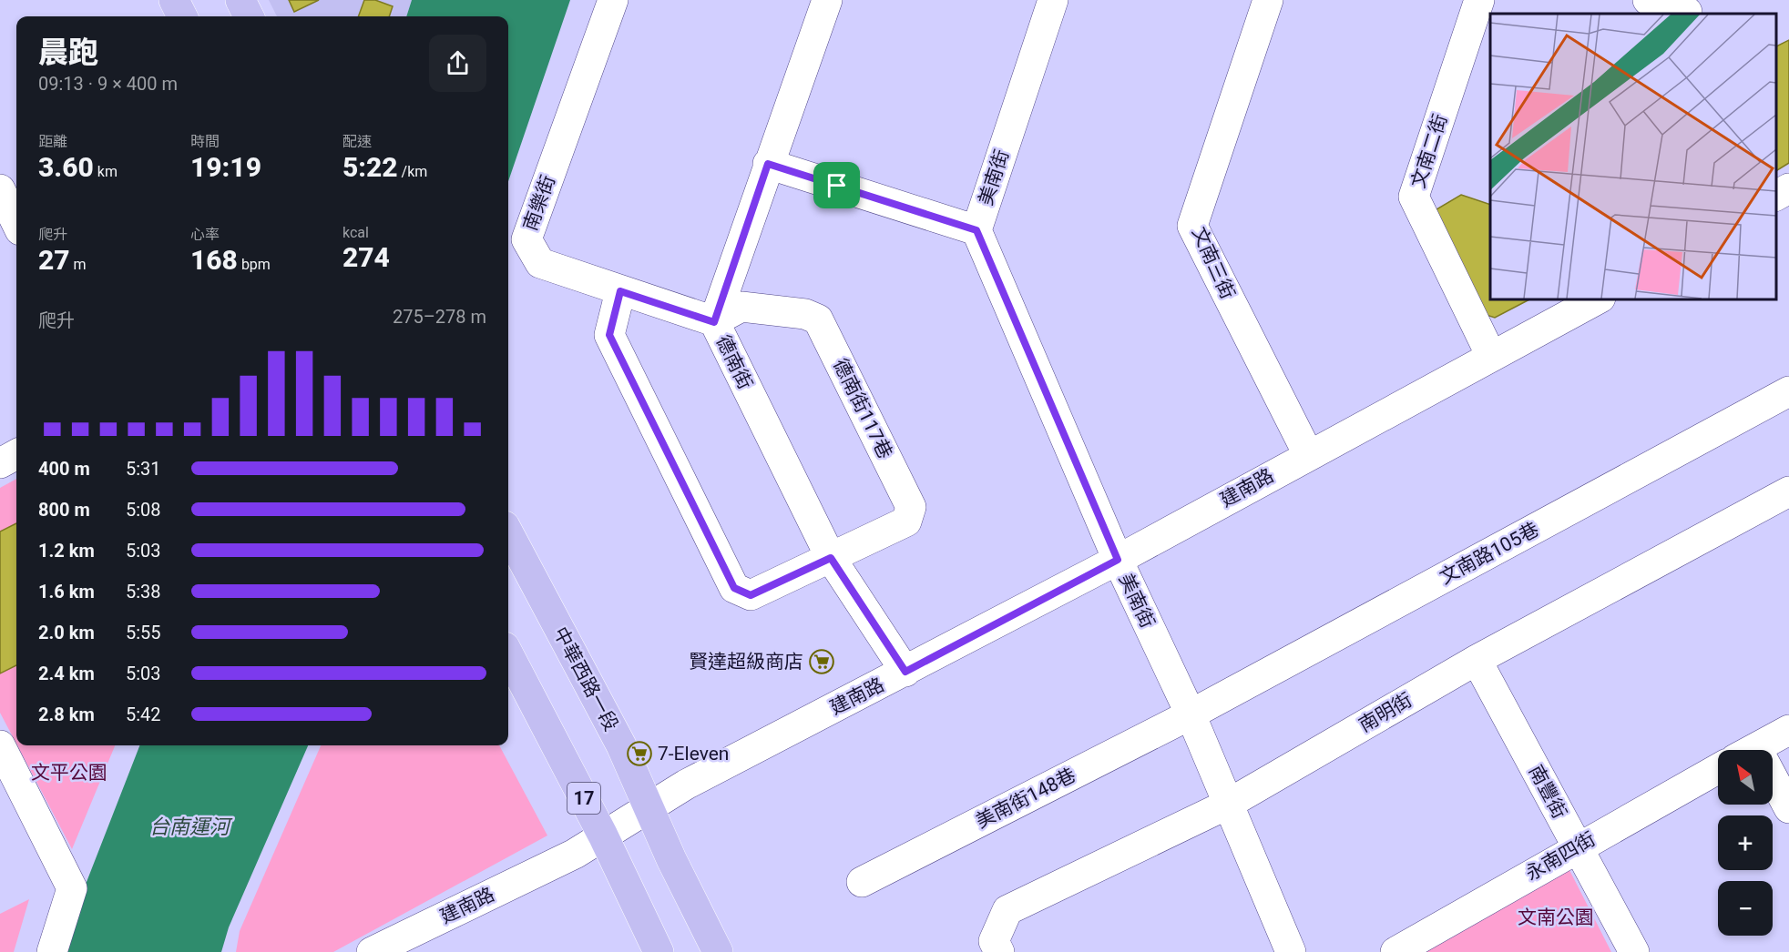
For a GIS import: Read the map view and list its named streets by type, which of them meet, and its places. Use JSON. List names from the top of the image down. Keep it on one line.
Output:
{"streets":{"main road":["中華西路一段","17"],"street":["文南二街","美南街","南樂街","文南三街","德南街","德南街117巷","建南路","文南路105巷","南明街","南豐街","美南街148巷","永南四街"]},"crossings":[["文南二街","建南路"],["美南街","建南路"],["美南街","文南路105巷"],["美南街","南明街"],["美南街","美南街148巷"],["南樂街","德南街"],["南樂街","德南街117巷"],["文南三街","建南路"],["德南街","德南街117巷"],["德南街","建南路"],["建南路","中華西路一段"],["建南路","17"],["文南路105巷","美南街148巷"],["南明街","南豐街"],["南豐街","永南四街"]],"water":["台南運河"],"parks":["文平公園","文南公園"],"places":{"supermarket":["賢達超級商店","7-Eleven"]},"north":"top left","page":{"heading":["晨跑","09:13 · 9 × 400 m"],"stats":[["距離","3.60 km"],["時間","19:19"],["配速","5:22 /km"],["爬升","27 m"],["心率","168 bpm"],["kcal","274"]],"chart":["爬升","275–278 m"],"list":[{"name":"400 m","note":"5:31"},{"name":"800 m","note":"5:08"},{"name":"1.2 km","note":"5:03"},{"name":"1.6 km","note":"5:38"},{"name":"2.0 km","note":"5:55"},{"name":"2.4 km","note":"5:03"},{"name":"2.8 km","note":"5:42"}],"map_buttons":["+","−"]}}
